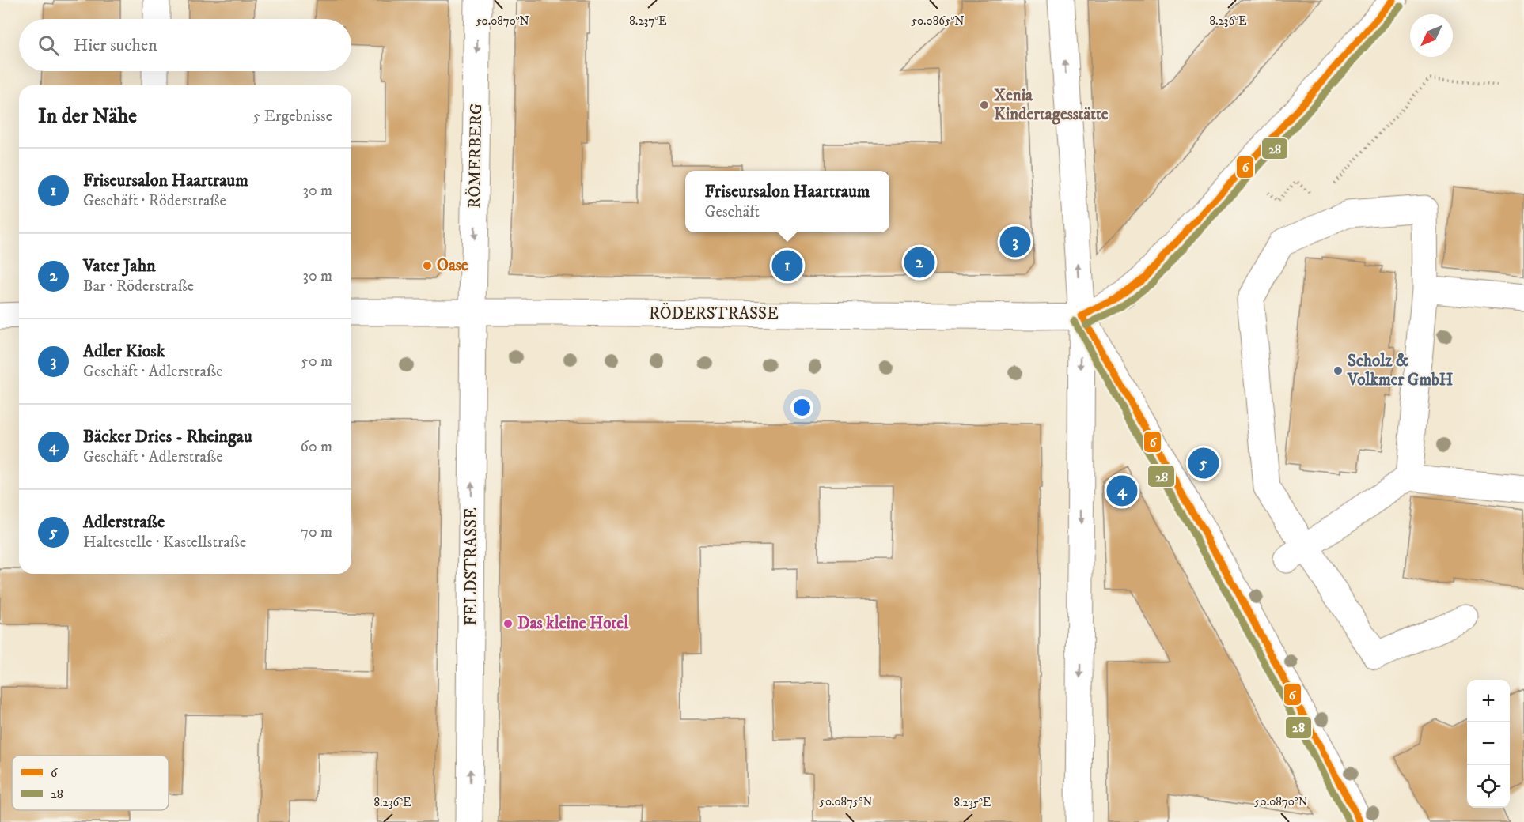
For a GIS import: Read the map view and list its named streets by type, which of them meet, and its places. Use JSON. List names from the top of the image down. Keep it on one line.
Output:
{"streets":{"street":["RÖMERBERG","RÖDERSTRASSE","FELDSTRASSE"]},"crossings":[["RÖMERBERG","RÖDERSTRASSE"],["RÖMERBERG","FELDSTRASSE"],["RÖDERSTRASSE","FELDSTRASSE"]],"one_way":["RÖMERBERG","FELDSTRASSE"],"places":["Xenia Kindertagesstätte","Oase","Scholz & Volkmer GmbH","Das kleine Hotel"],"lines":["transit line 6","transit line 28"],"legend":["6","28"],"north":"bottom left","page":{"search":"Hier suchen","heading":["In der Nähe","5 Ergebnisse"],"list":[{"mark":"1","name":"Friseursalon Haartraum","note":"Geschäft · Röderstraße","value":"30 m"},{"mark":"2","name":"Vater Jahn","note":"Bar · Röderstraße","value":"30 m"},{"mark":"3","name":"Adler Kiosk","note":"Geschäft · Adlerstraße","value":"50 m"},{"mark":"4","name":"Bäcker Dries - Rheingau","note":"Geschäft · Adlerstraße","value":"60 m"},{"mark":"5","name":"Adlerstraße","note":"Haltestelle · Kastellstraße","value":"70 m"}],"popup":["Friseursalon Haartraum","Geschäft"],"pins":["3","2","1","5","4"],"map_buttons":["+","−"]},"coordinates":["8.237°E","8.236°E","50.0870°N","50.0865°N","50.0875°N","8.235°E"]}
